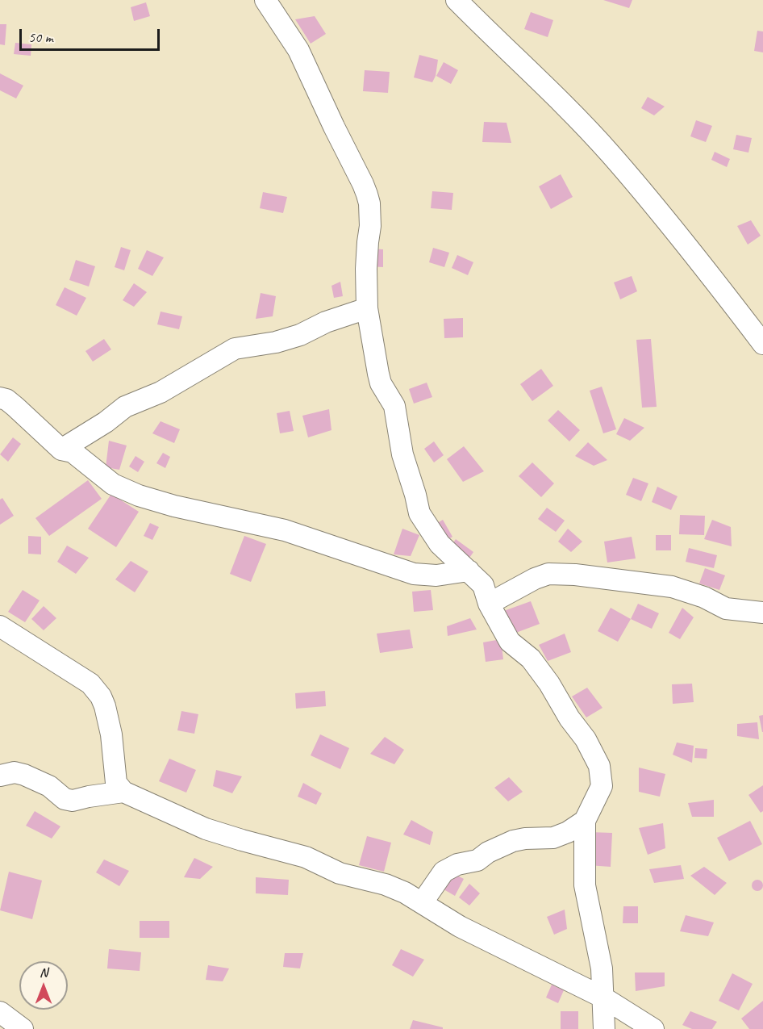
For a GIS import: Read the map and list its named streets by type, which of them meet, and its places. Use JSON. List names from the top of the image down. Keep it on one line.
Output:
{"scale_bar":"50 m","north":"top"}
